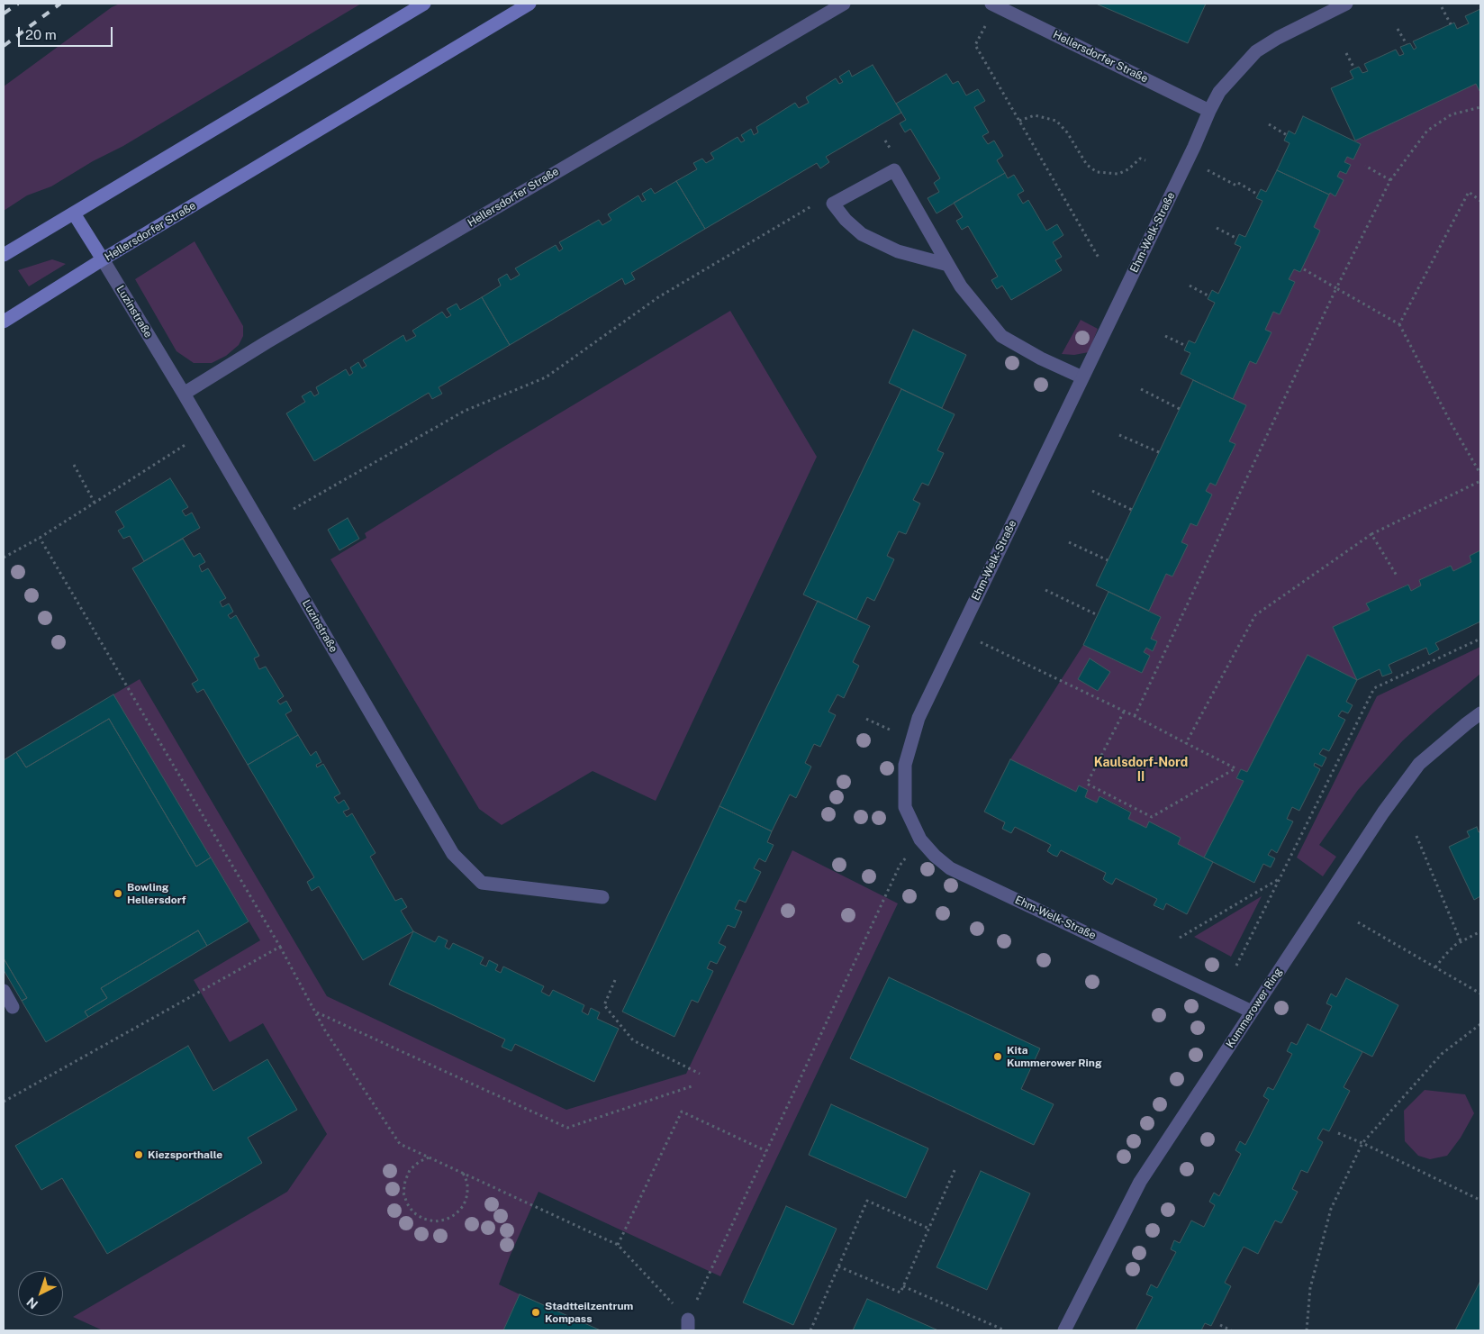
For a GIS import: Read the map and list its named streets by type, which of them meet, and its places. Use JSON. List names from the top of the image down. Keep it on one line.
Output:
{"streets":{"main road":["Hellersdorfer Straße"],"street":["Ehm-Welk-Straße","Luzinstraße","Kummerower Ring"]},"crossings":[["Hellersdorfer Straße","Ehm-Welk-Straße"],["Hellersdorfer Straße","Luzinstraße"],["Ehm-Welk-Straße","Kummerower Ring"]],"districts":["Kaulsdorf-Nord II"],"places":["Bowling Hellersdorf","Kita Kummerower Ring","Kiezsporthalle","Stadtteilzentrum Kompass"],"scale_bar":"20 m","north":"bottom left"}
